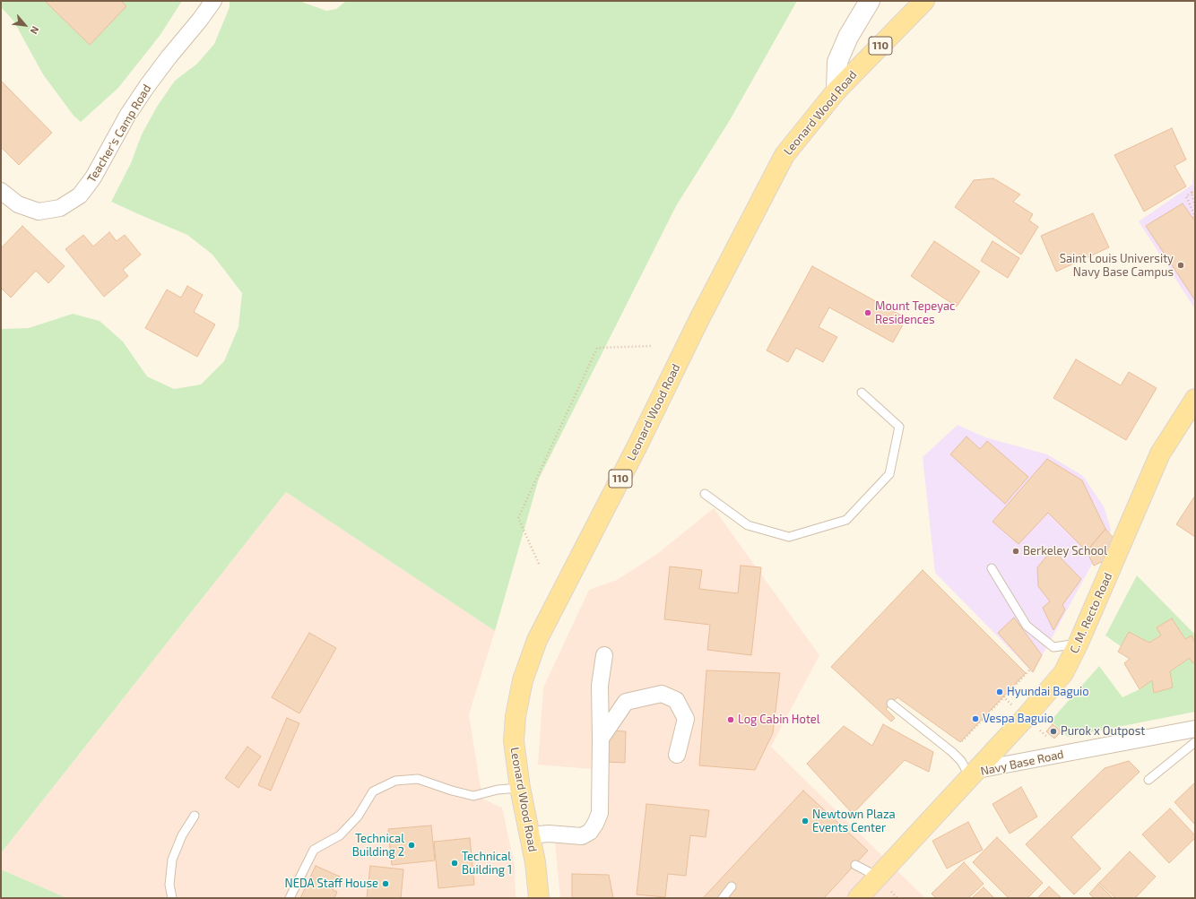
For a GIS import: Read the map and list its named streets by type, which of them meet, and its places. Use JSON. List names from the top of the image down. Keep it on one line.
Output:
{"streets":{"main road":["110","Leonard Wood Road","C. M. Recto Road","Navy Base Road"],"street":["Teacher's Camp Road"]},"crossings":[["C. M. Recto Road","Navy Base Road"]],"places":["Saint Louis University Navy Base Campus","Mount Tepeyac Residences","Berkeley School","Hyundai Baguio","Vespa Baguio","Log Cabin Hotel","Purok x Outpost","Newtown Plaza Events Center","Technical Building 2","Technical Building 1","NEDA Staff House"],"north":"bottom right"}
